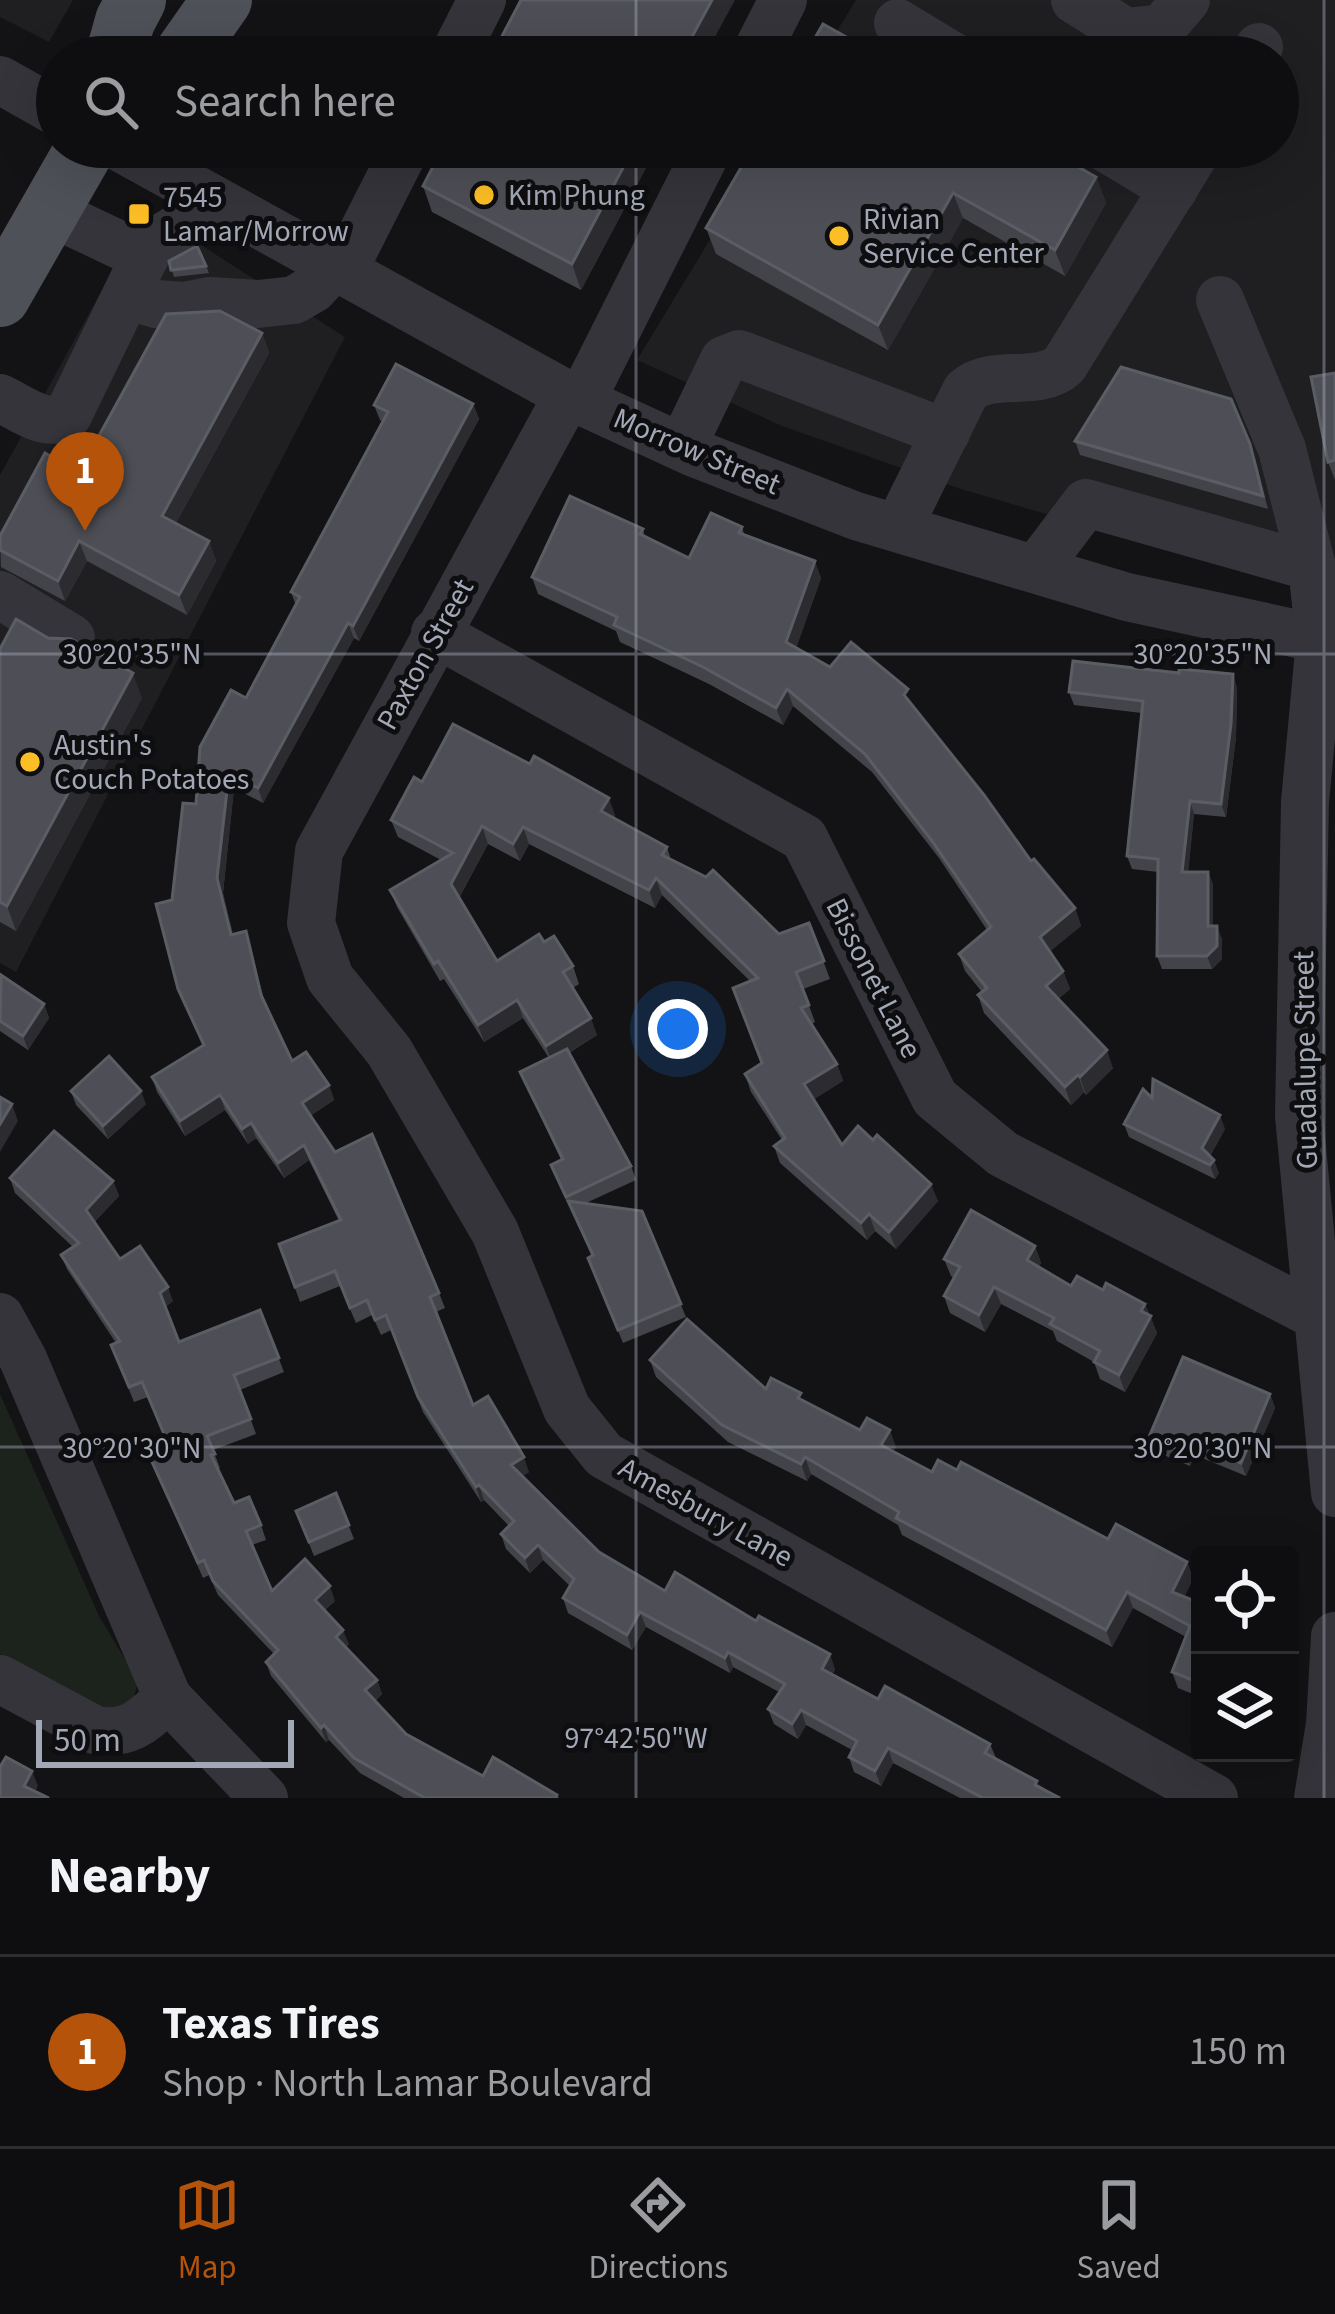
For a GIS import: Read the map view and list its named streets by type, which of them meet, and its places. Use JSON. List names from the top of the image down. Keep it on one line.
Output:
{"streets":{"street":["Morrow Street","Paxton Street","Bissonet Lane","Guadalupe Street","Amesbury Lane"]},"crossings":[["Morrow Street","Paxton Street"],["Morrow Street","Guadalupe Street"],["Paxton Street","Bissonet Lane"],["Paxton Street","Amesbury Lane"],["Bissonet Lane","Guadalupe Street"]],"places":{"other":["Kim Phung","Rivian Service Center","Austin's Couch Potatoes"],"transit":["7545 Lamar/Morrow"]},"scale_bar":"50 m","page":{"search":"Search here","pins":"1","scale":"50 m","heading":"Nearby","list":[{"mark":"1","name":"Texas Tires","note":"Shop · North Lamar Boulevard","value":"150 m"}],"nav":["Map","Directions","Saved"]},"coordinates":["30°20'35\"N","30°20'30\"N","97°42'50\"W"]}
